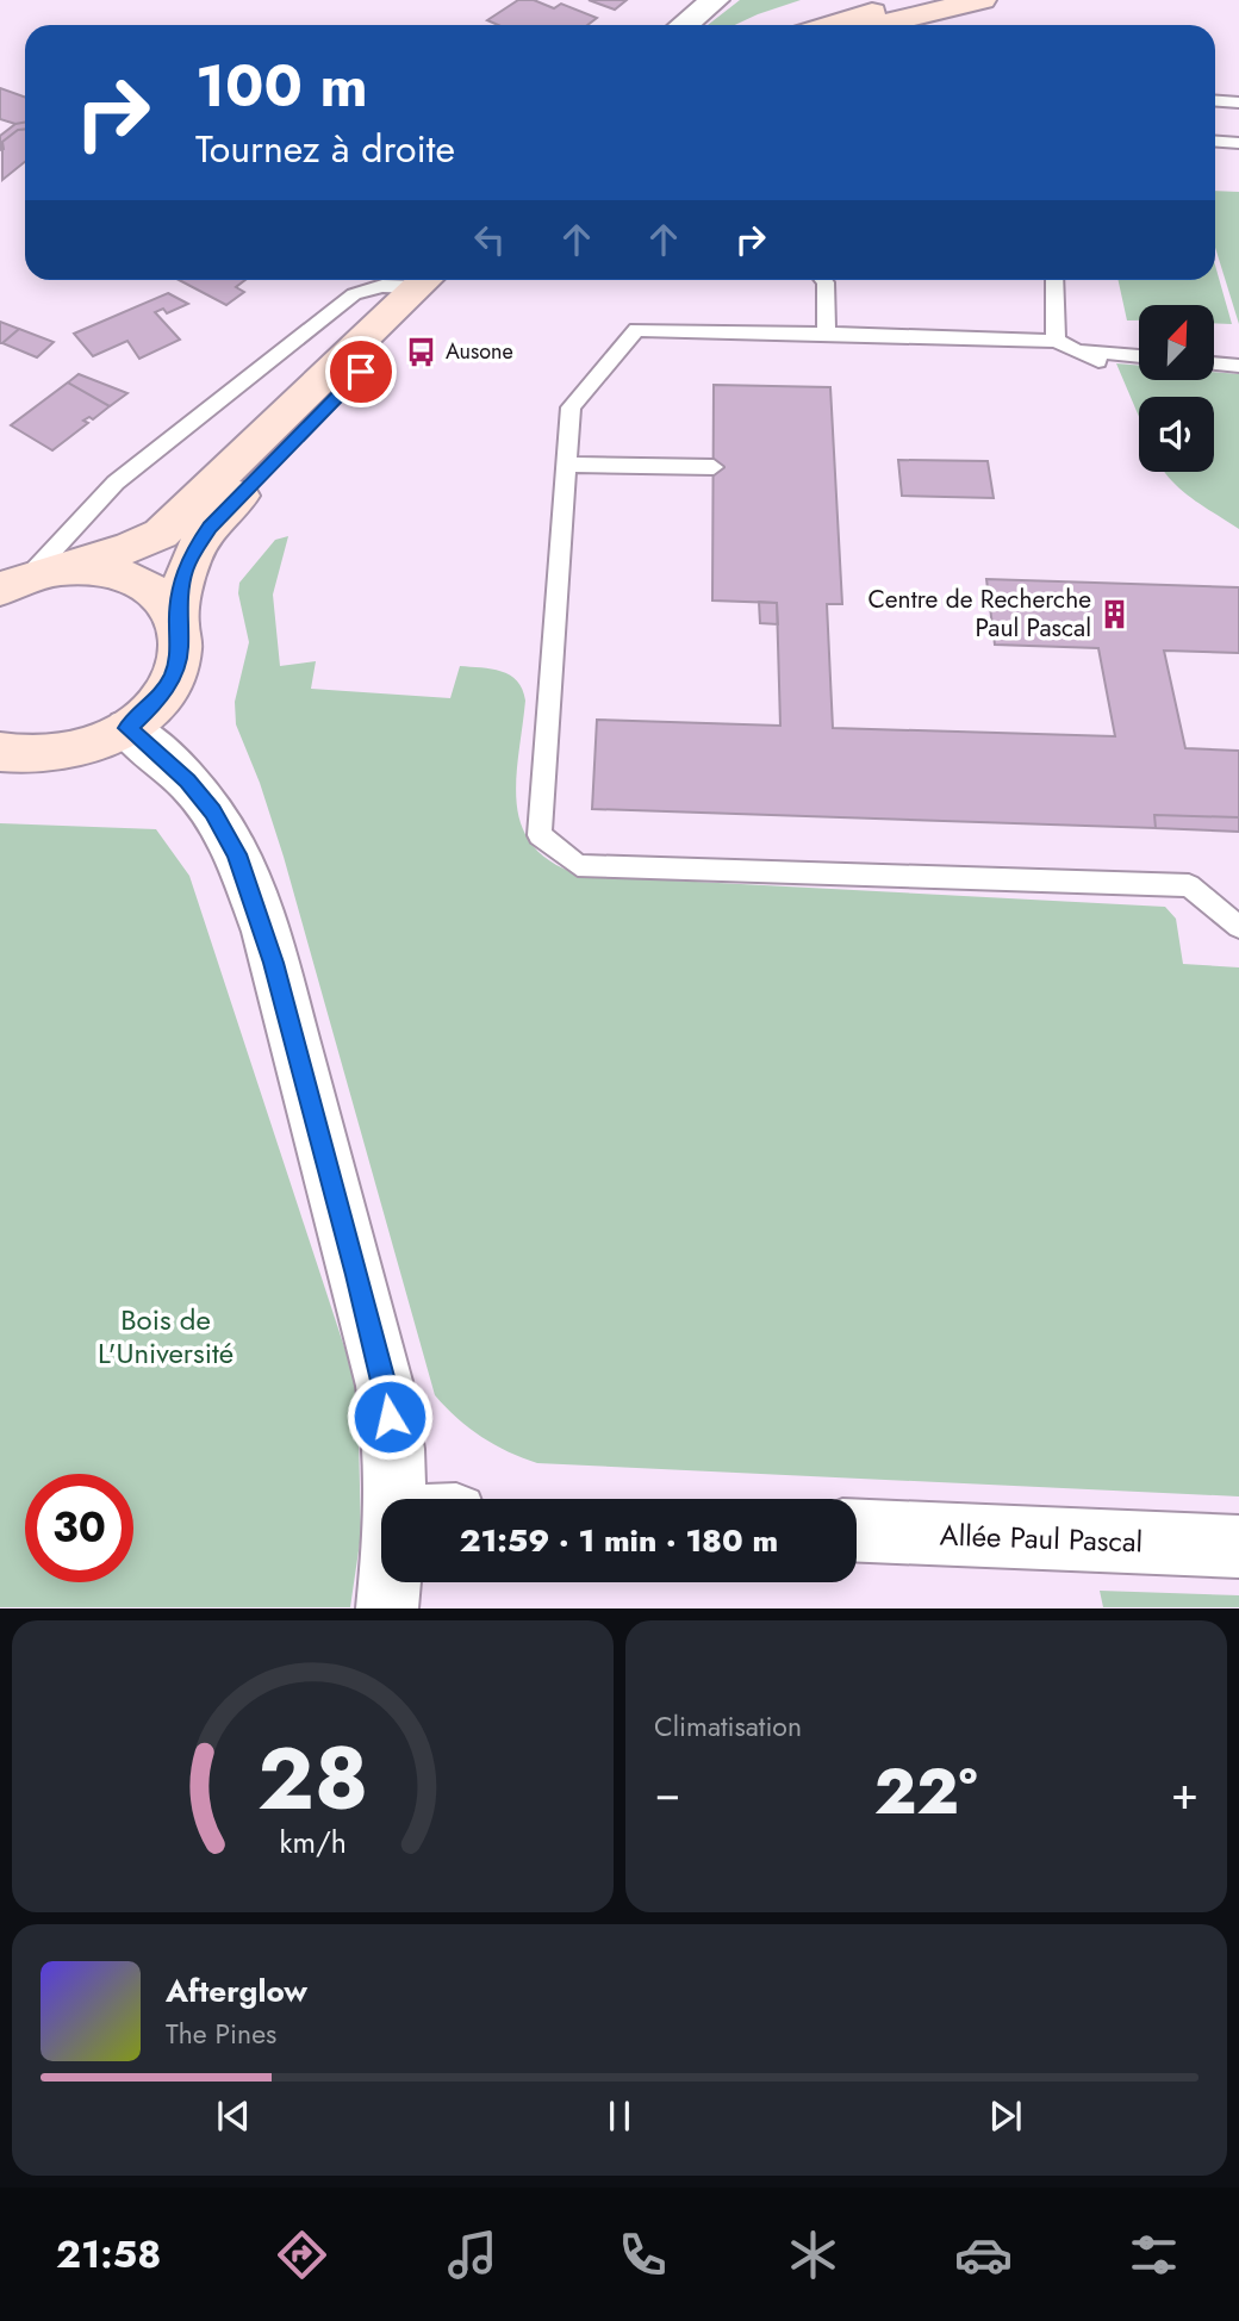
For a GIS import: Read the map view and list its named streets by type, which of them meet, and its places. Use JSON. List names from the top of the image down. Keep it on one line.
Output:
{"streets":{"street":["Allée Paul Pascal"]},"parks":["Bois de L'Université"],"places":{"bus stop":["Ausone"],"building":["Centre de Recherche Paul Pascal"]},"north":"top right","page":{"turn":["100 m","Tournez à droite"],"limit":"30","trip":"21:59 · 1 min · 180 m","tile":"Climatisation","heat":["−","22°","+"],"song":["Afterglow","The Pines"],"tabs":"21:58","gauge":["28","km/h"]}}
